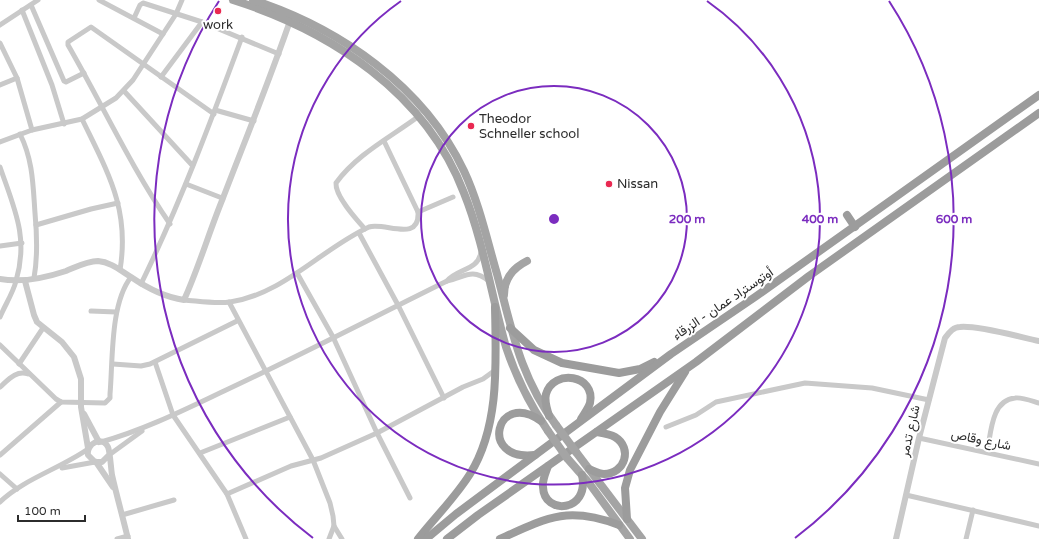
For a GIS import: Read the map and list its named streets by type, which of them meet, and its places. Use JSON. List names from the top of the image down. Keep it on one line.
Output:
{"streets":{"highway":["أوتوستراد عمان - الزرقاء"],"street":["شارع تدمر","شارع وقاص"]},"crossings":[["شارع تدمر","شارع وقاص"]],"places":["work","Theodor Schneller school","Nissan"],"scale_bar":"100 m","rings":["200 m","400 m","600 m"]}
